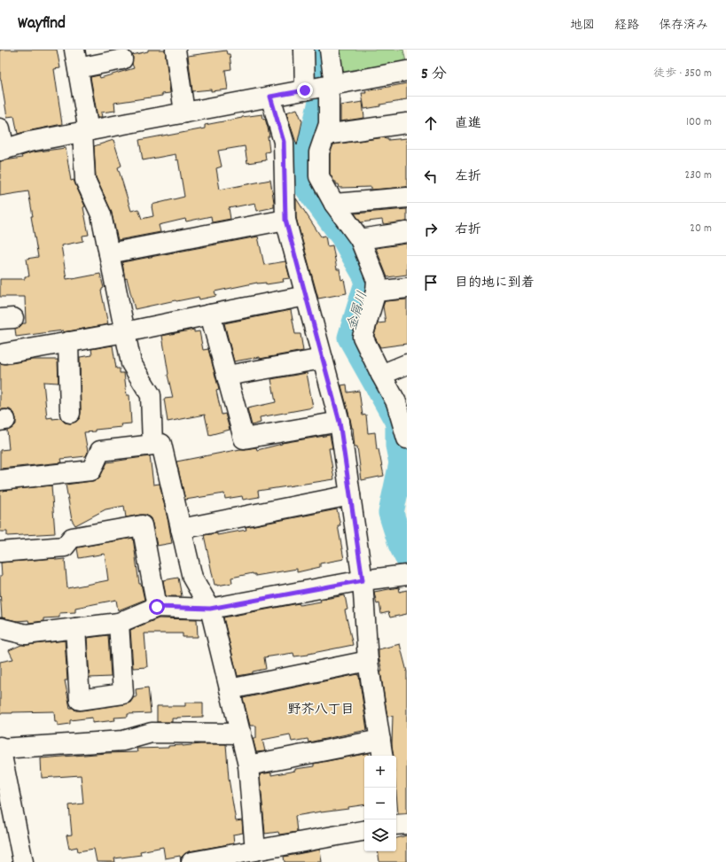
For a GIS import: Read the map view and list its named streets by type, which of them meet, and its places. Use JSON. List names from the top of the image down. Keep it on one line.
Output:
{"districts":["野芥八丁目"],"water":["金屑川"],"page":{"header":"Wayfind","nav":["地図","経路","保存済み"],"heading":["5 分","徒歩 · 350 m"],"list":[["直進","100 m"],["左折","230 m"],["右折","20 m"],"目的地に到着"],"map_buttons":["+","−"]}}
